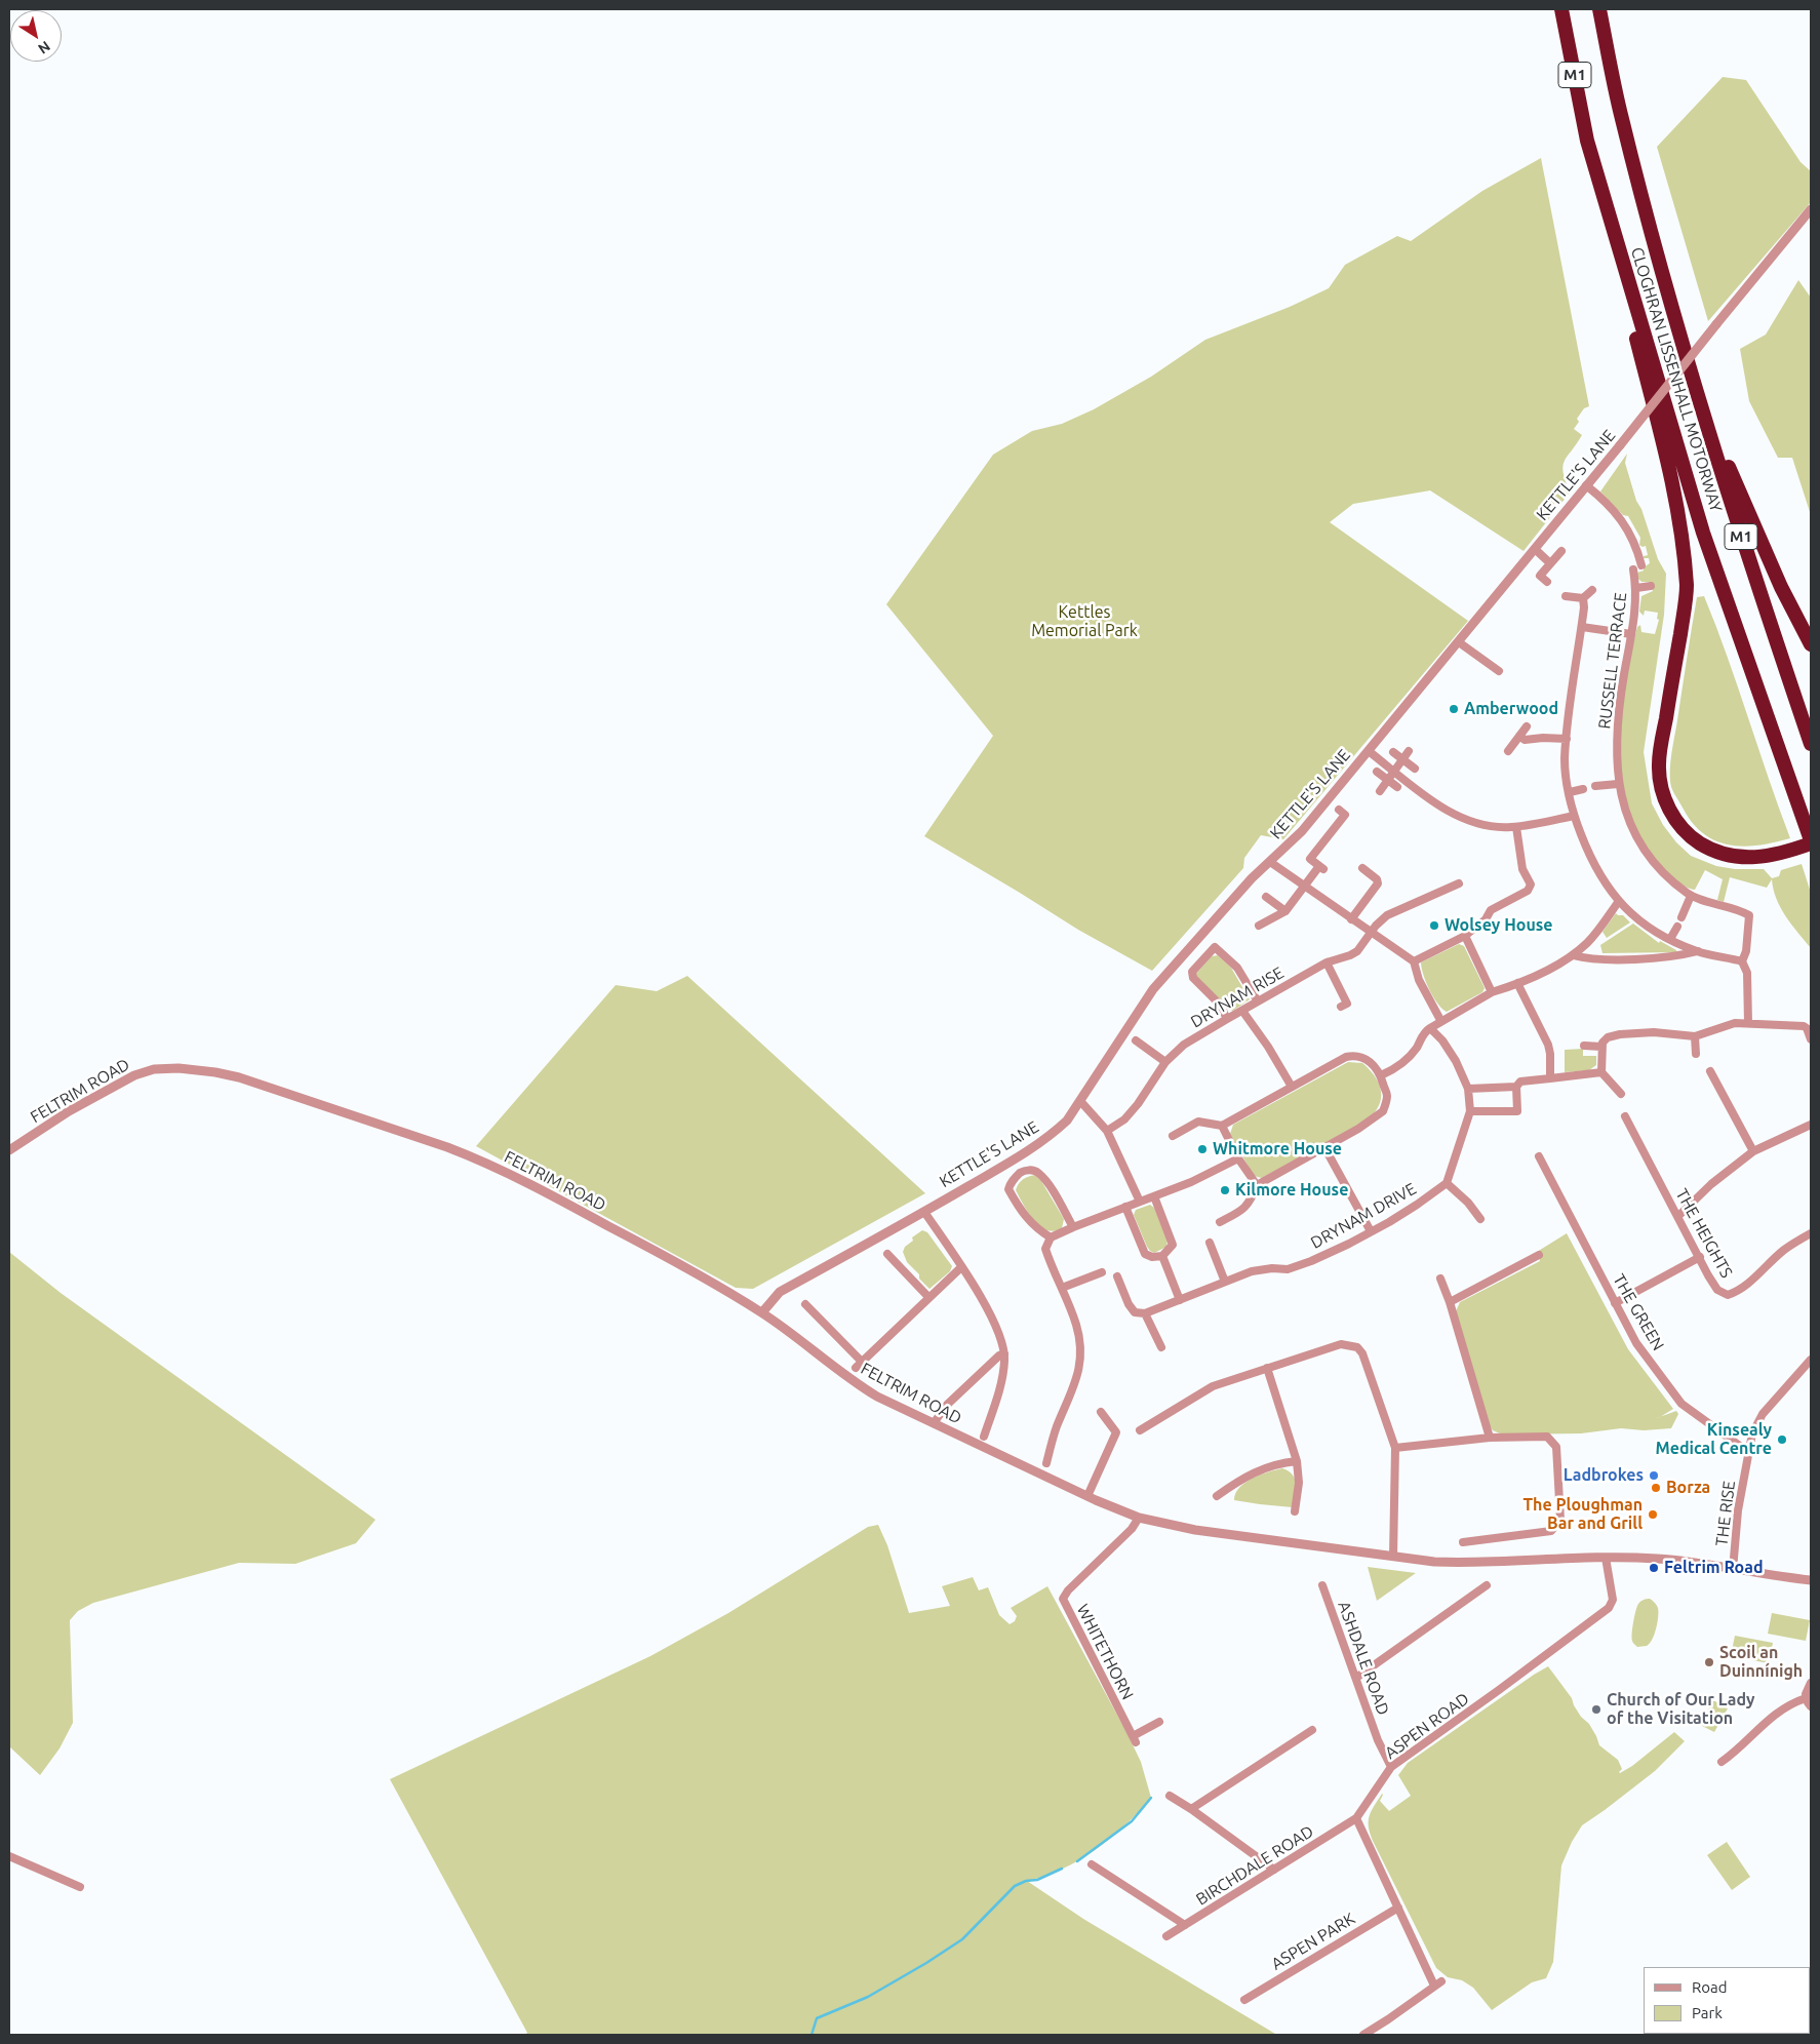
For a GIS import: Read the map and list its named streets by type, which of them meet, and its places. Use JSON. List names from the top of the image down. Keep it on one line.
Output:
{"streets":{"highway":["M1","CLOGHRAN LISSENHALL MOTORWAY"],"street":["KETTLE'S LANE","RUSSELL TERRACE","DRYNAM RISE","FELTRIM ROAD","DRYNAM DRIVE","THE HEIGHTS","THE GREEN","THE RISE","WHITETHORN","ASHDALE ROAD","ASPEN ROAD","BIRCHDALE ROAD","ASPEN PARK"]},"crossings":[["KETTLE'S LANE","FELTRIM ROAD"],["FELTRIM ROAD","THE RISE"],["FELTRIM ROAD","WHITETHORN"],["FELTRIM ROAD","ASPEN ROAD"],["THE GREEN","THE RISE"],["ASHDALE ROAD","ASPEN ROAD"],["ASPEN ROAD","BIRCHDALE ROAD"]],"parks":["Kettles Memorial Park"],"places":["Amberwood","Wolsey House","Whitmore House","Kilmore House","Kinsealy Medical Centre","Ladbrokes","Borza","The Ploughman Bar and Grill","Feltrim Road","Scoil an Duinnínigh","Church of Our Lady of the Visitation"],"legend":["Road","Park"],"north":"bottom right"}
